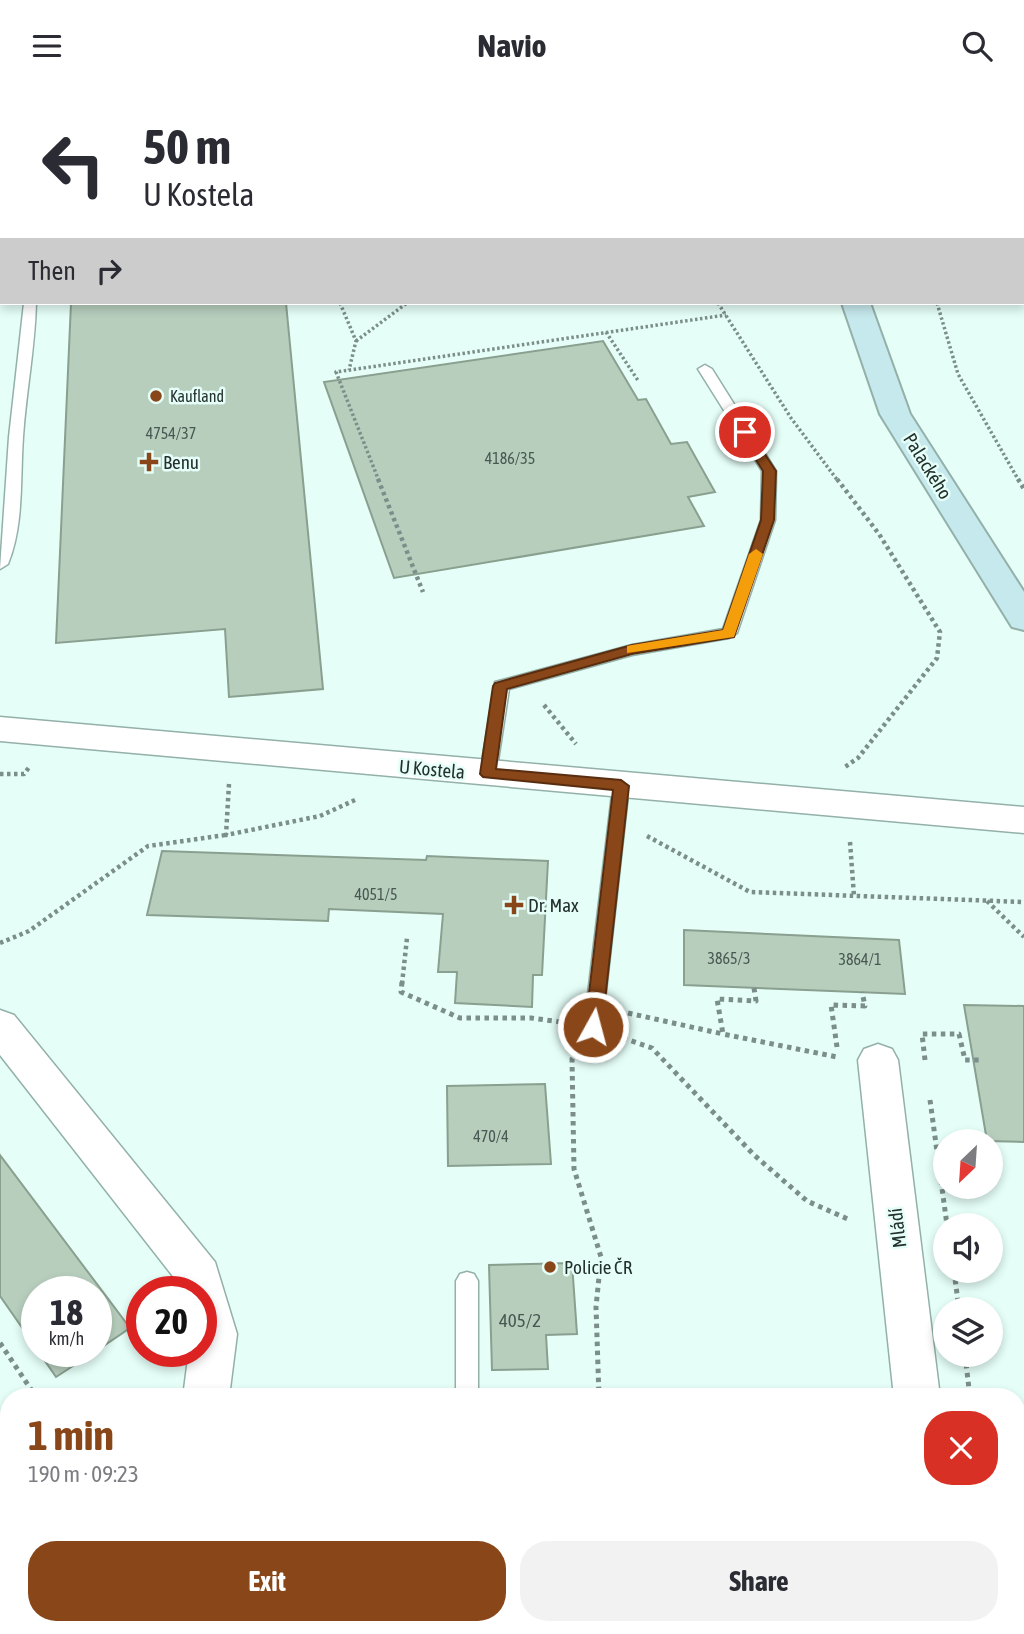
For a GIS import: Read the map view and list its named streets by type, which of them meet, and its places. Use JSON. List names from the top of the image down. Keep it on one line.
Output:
{"streets":{"street":["Palackého","U Kostela","Mládí"]},"places":{"other":["Kaufland","Policie ČR"],"health":["Benu","Dr. Max"]},"house_numbers":["4754/37","4186/35","4051/5","3865/3","3864/1","470/4","405/2"],"north":"bottom left","page":{"header":"Navio","turn":["50 m","U Kostela"],"then":"Then","speed":"18 km/h","limit":"20","heading":["1 min","190 m · 09:23"],"buttons":["Exit","Share"]}}
